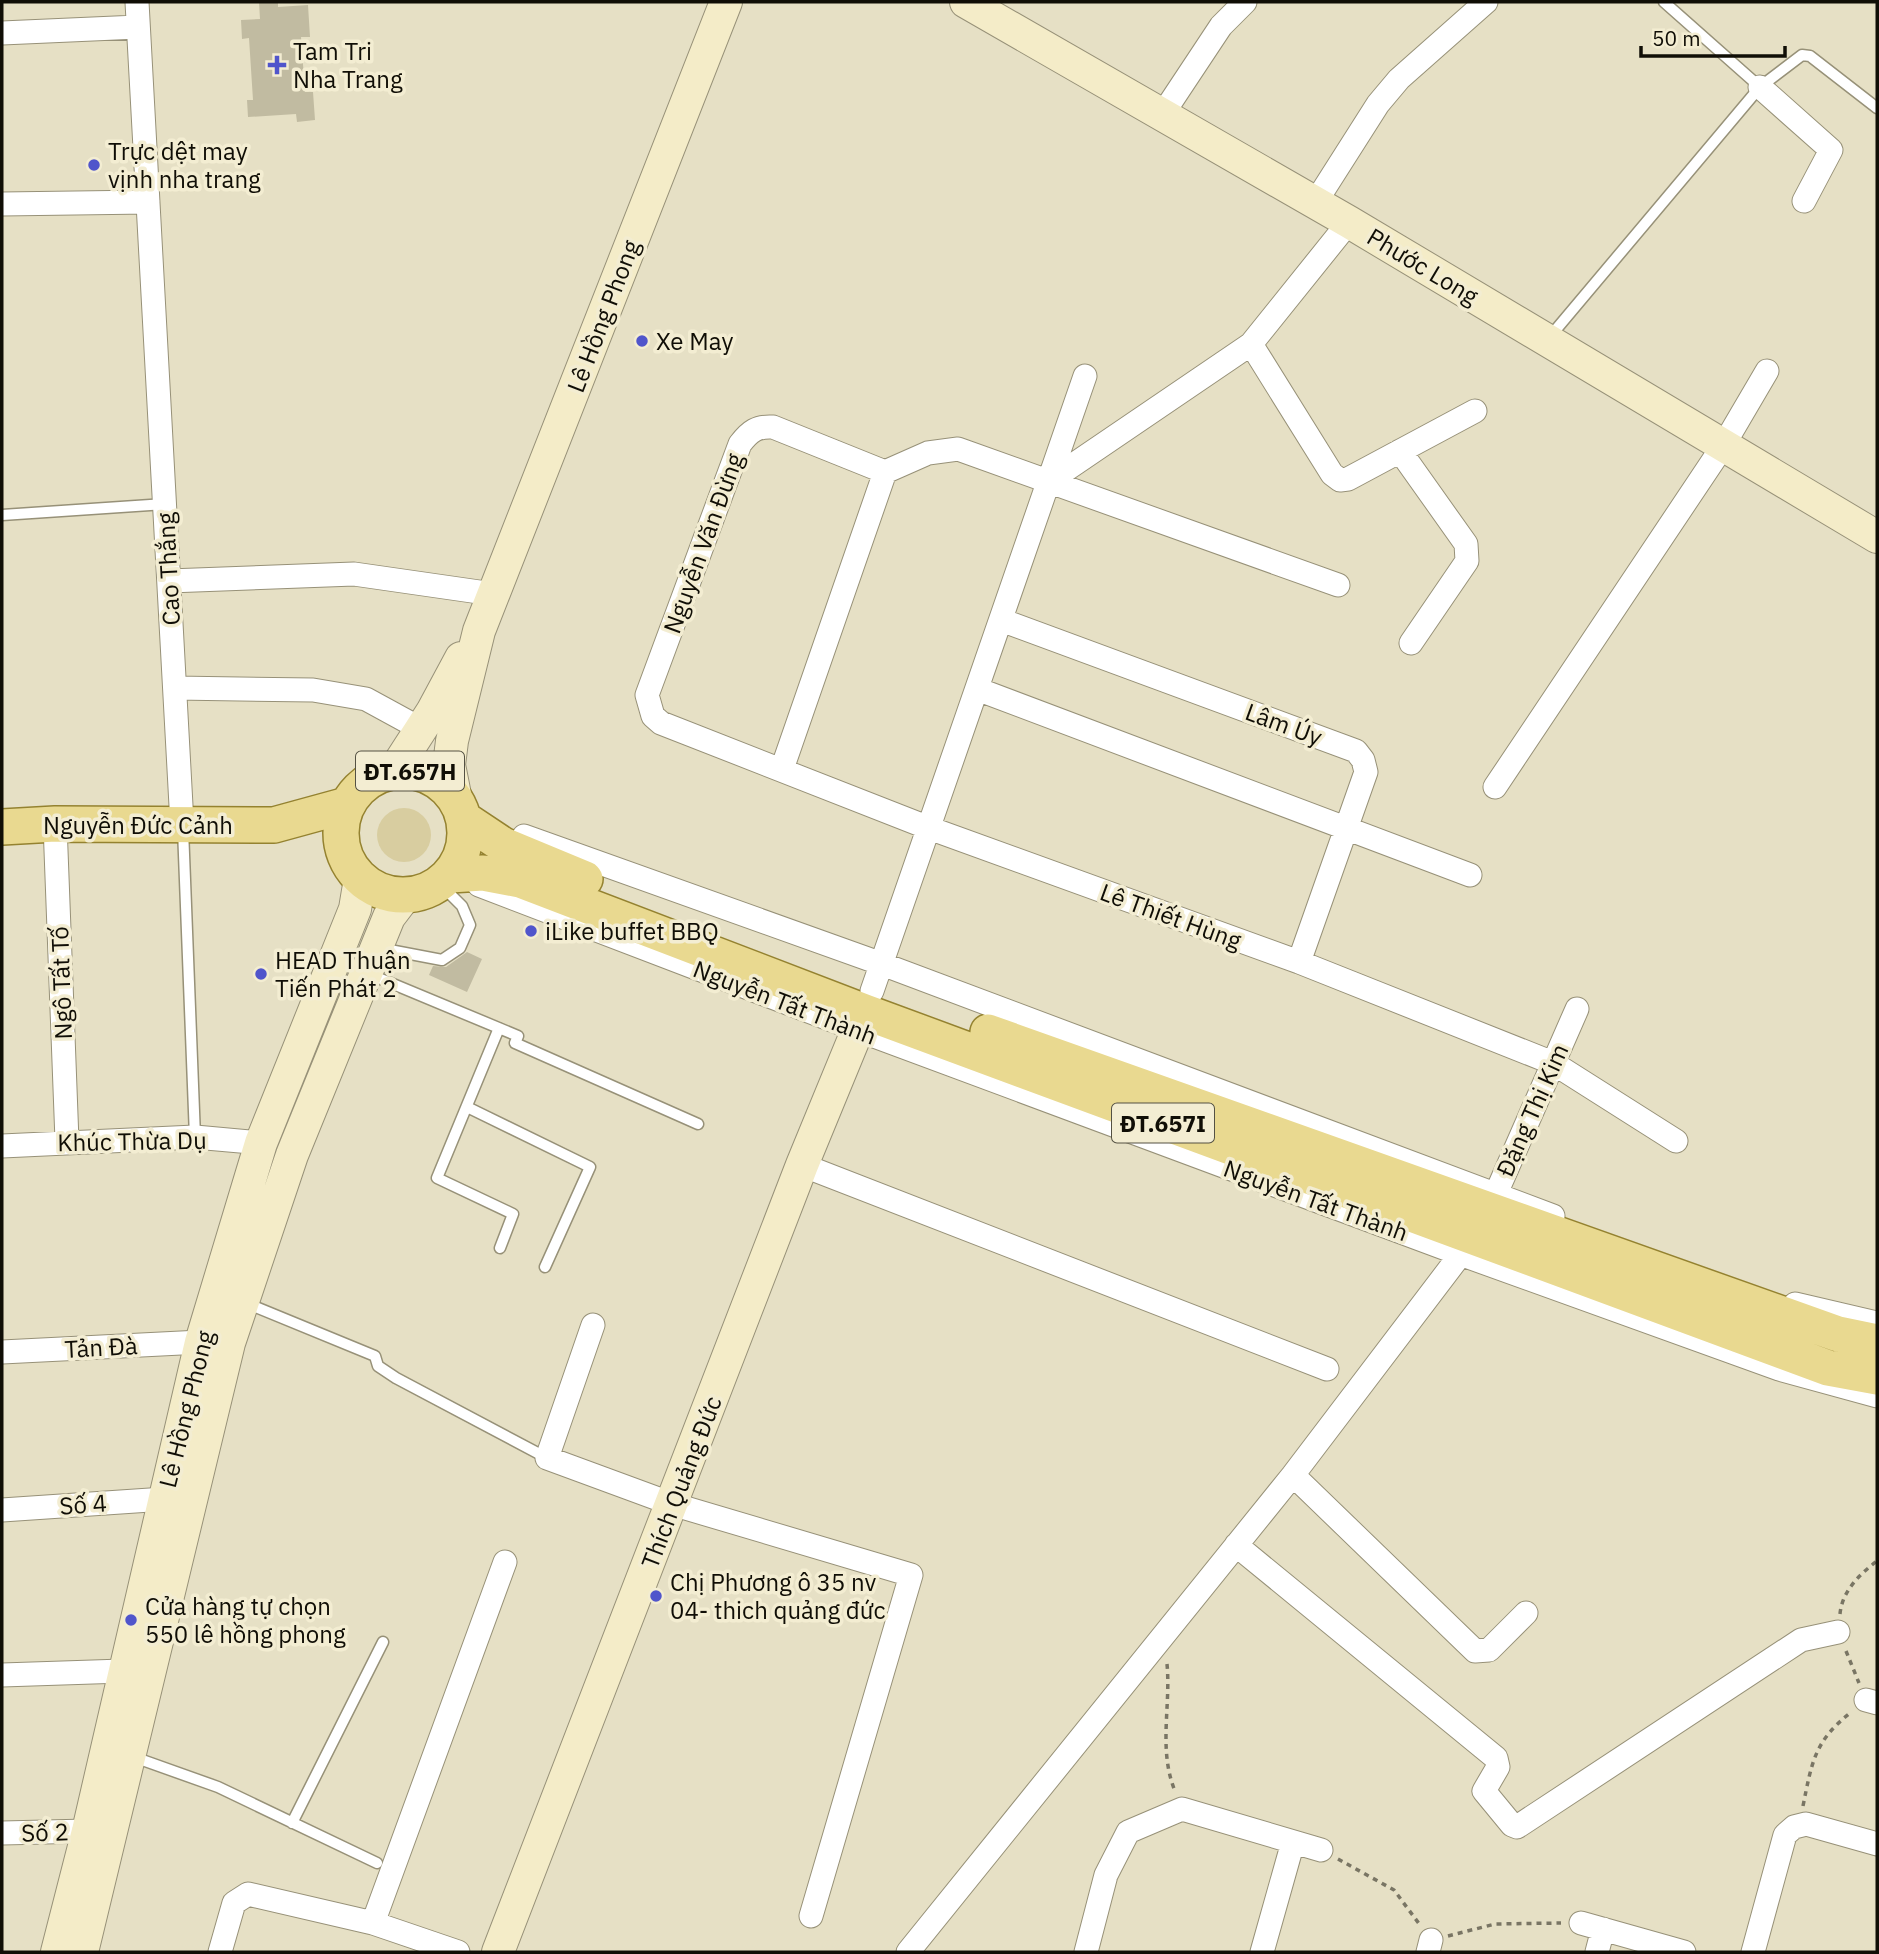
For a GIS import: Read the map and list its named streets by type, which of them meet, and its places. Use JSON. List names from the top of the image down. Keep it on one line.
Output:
{"streets":{"main road":["Phước Long","Lê Hồng Phong","ĐT.657H","Nguyễn Đức Cảnh","Nguyễn Tất Thành","ĐT.657I","Thích Quảng Đức"],"street":["Nguyễn Văn Đừng","Cao Thắng","Lâm Úy","Lê Thiết Hùng","Ngô Tất Tố","Đặng Thị Kim","Khúc Thừa Dụ","Tản Đà","Số 4","Số 2"]},"crossings":[["Lê Hồng Phong","ĐT.657H"],["Lê Hồng Phong","Nguyễn Đức Cảnh"],["Lê Hồng Phong","Nguyễn Tất Thành"],["Lê Hồng Phong","Khúc Thừa Dụ"],["Lê Hồng Phong","Tản Đà"],["Lê Hồng Phong","Số 4"],["Lê Hồng Phong","Số 2"],["Nguyễn Văn Đừng","Lê Thiết Hùng"],["Cao Thắng","Nguyễn Đức Cảnh"],["Cao Thắng","Khúc Thừa Dụ"],["Lâm Úy","Lê Thiết Hùng"],["ĐT.657H","Nguyễn Đức Cảnh"],["ĐT.657H","Nguyễn Tất Thành"],["Nguyễn Đức Cảnh","Ngô Tất Tố"],["Nguyễn Đức Cảnh","Nguyễn Tất Thành"],["Lê Thiết Hùng","Đặng Thị Kim"],["Ngô Tất Tố","Khúc Thừa Dụ"],["Nguyễn Tất Thành","Đặng Thị Kim"],["Nguyễn Tất Thành","Thích Quảng Đức"]],"places":{"health":["Tam Tri Nha Trang"],"other":["Trực dệt may vịnh nha trang","Xe May","iLike buffet BBQ","HEAD Thuận Tiến Phát 2","Chị Phương ô 35 nv 04- thich quảng đức","Cửa hàng tự chọn 550 lê hồng phong"]},"scale_bar":"50 m"}
